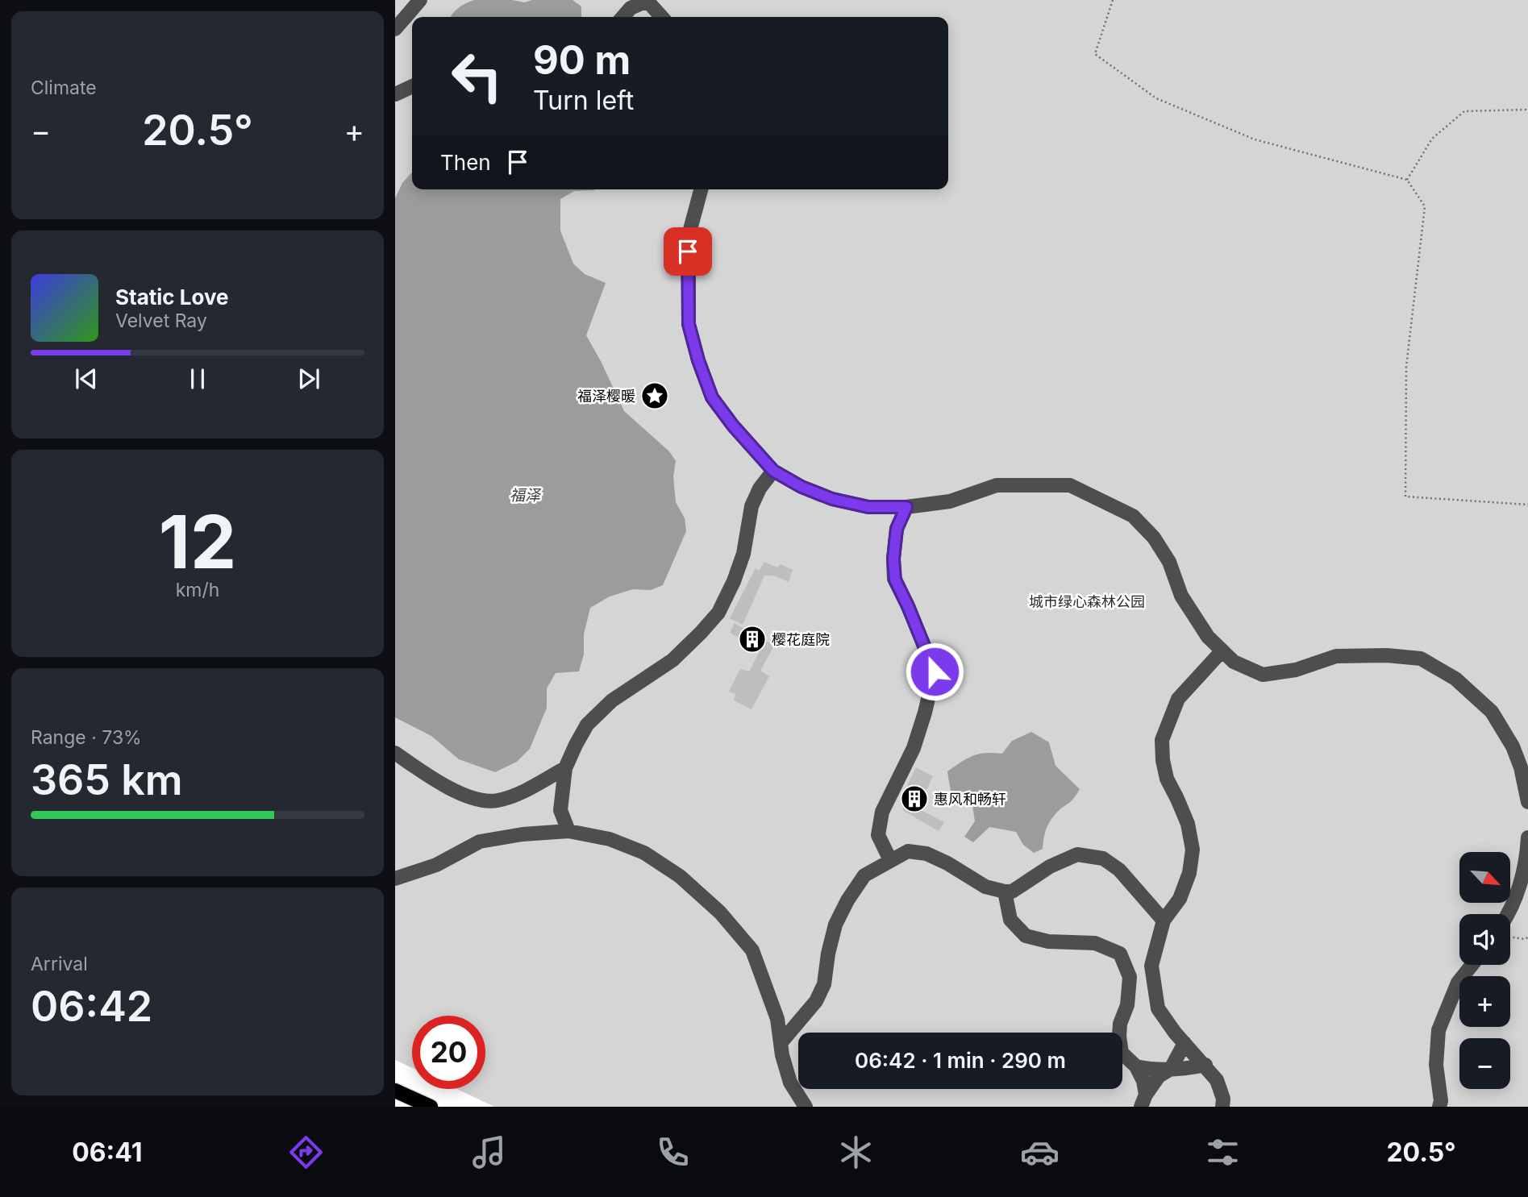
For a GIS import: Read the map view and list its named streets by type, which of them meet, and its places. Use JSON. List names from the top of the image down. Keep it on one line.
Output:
{"water":["福泽"],"parks":["城市绿心森林公园"],"places":{"place":["福泽樱暖"],"building":["樱花庭院","惠风和畅轩"]},"north":"bottom right","page":{"tile":["Climate",["12","km/h"],["Range · 73%","365 km"],["Arrival","06:42"]],"turn":["90 m","Turn left"],"heat":["−","20.5°","+"],"then":"Then","song":["Static Love","Velvet Ray"],"map_buttons":["+","−"],"limit":"20","trip":"06:42 · 1 min · 290 m","tabs":["06:41","20.5°"]}}
